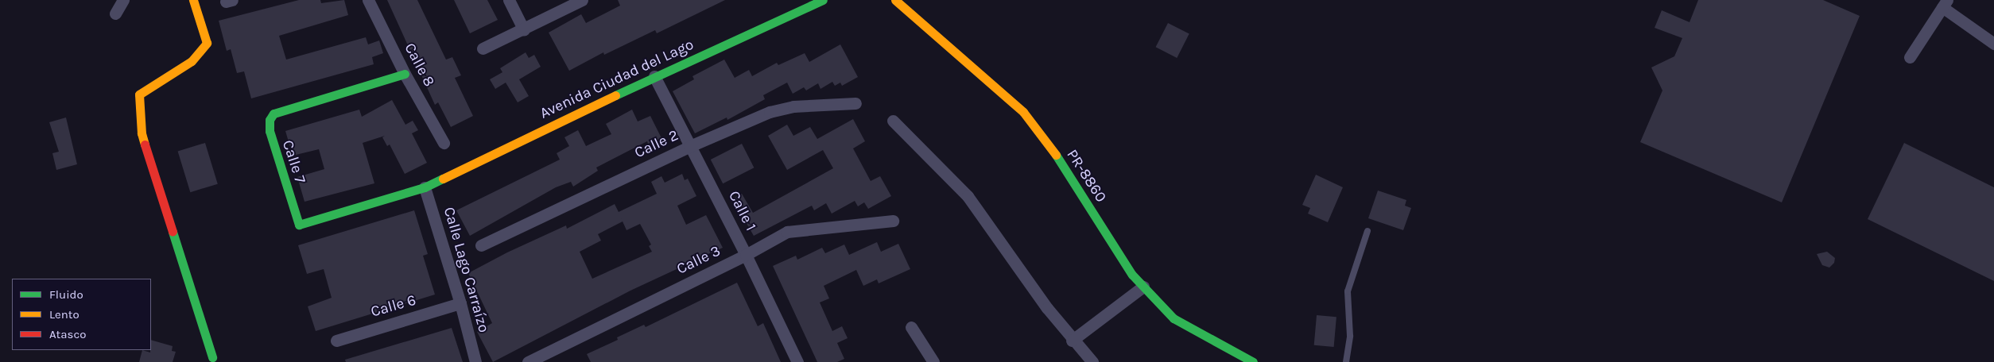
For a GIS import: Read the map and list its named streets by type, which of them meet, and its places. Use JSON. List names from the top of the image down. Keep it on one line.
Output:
{"streets":{"street":["Calle 8","Avenida Ciudad del Lago","Calle 2","Calle 7","PR-8860","Calle 1","Calle 3","Calle Lago Carraízo","Calle 6"]},"crossings":[["Calle 8","Calle 7"],["Avenida Ciudad del Lago","Calle 7"],["Avenida Ciudad del Lago","Calle 1"],["Avenida Ciudad del Lago","Calle Lago Carraízo"],["Calle 2","Calle 1"],["Calle 7","Calle Lago Carraízo"],["Calle 1","Calle 3"],["Calle Lago Carraízo","Calle 6"]],"legend":["Fluido","Lento","Atasco"]}
